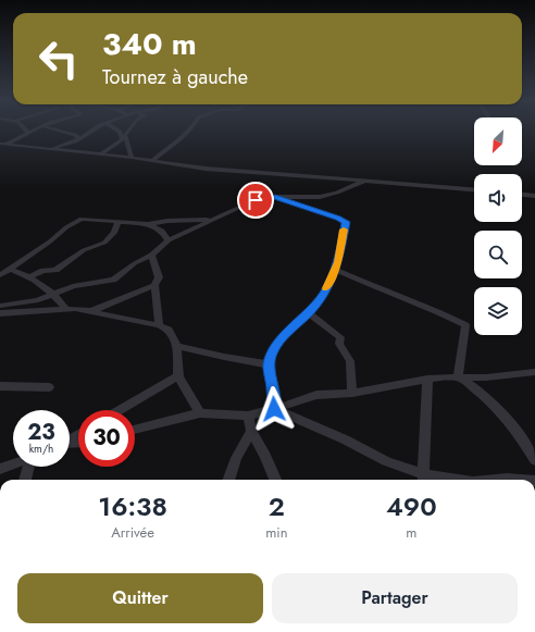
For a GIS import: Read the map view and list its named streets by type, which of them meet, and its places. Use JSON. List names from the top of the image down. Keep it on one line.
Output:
{"north":"bottom left","page":{"turn":["340 m","Tournez à gauche"],"speed":"23 km/h","limit":"30","eta":["16:38","Arrivée","2","min","490","m"],"buttons":["Quitter","Partager"]}}
